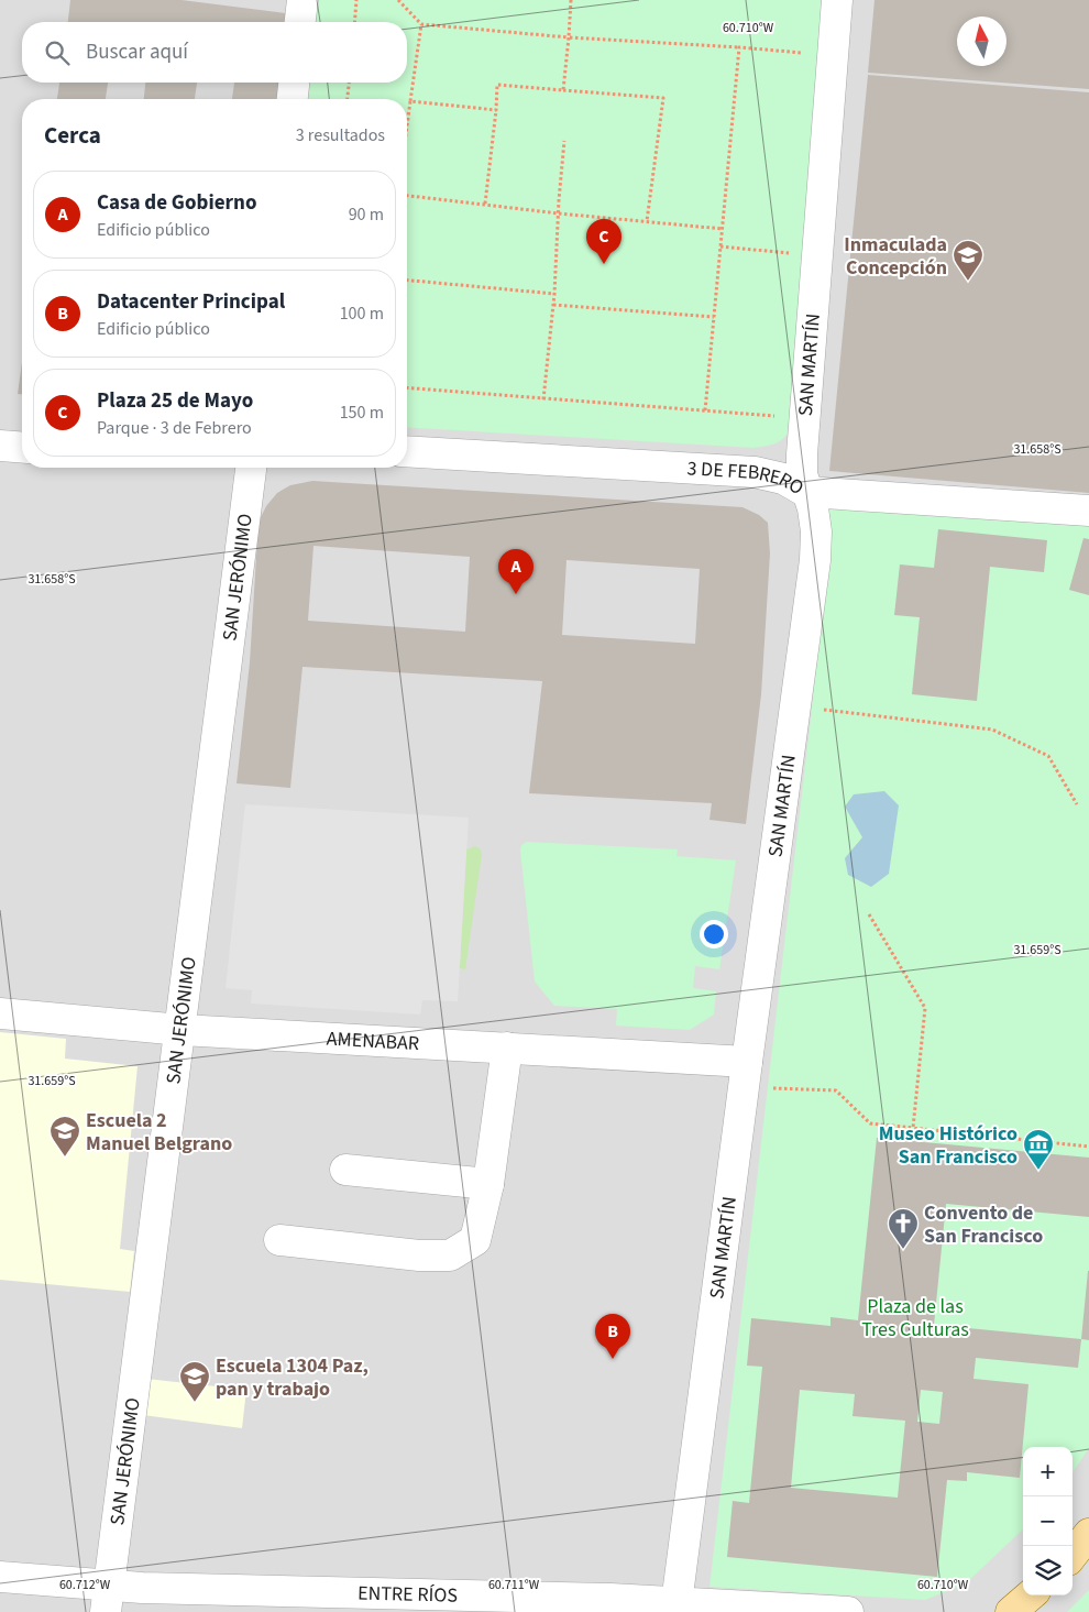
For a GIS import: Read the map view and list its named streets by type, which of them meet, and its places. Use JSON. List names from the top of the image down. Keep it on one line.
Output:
{"streets":{"street":["SAN MARTÍN","3 DE FEBRERO","SAN JERÓNIMO","AMENABAR","ENTRE RÍOS"]},"crossings":[["SAN MARTÍN","3 DE FEBRERO"],["SAN MARTÍN","AMENABAR"],["SAN MARTÍN","ENTRE RÍOS"],["SAN JERÓNIMO","AMENABAR"],["SAN JERÓNIMO","ENTRE RÍOS"]],"parks":["Plaza de las Tres Culturas"],"places":{"school or university":["Inmaculada Concepción","Escuela 2 Manuel Belgrano","Escuela 1304 Paz, pan y trabajo"],"museum":["Museo Histórico San Francisco"],"church":["Convento de San Francisco"]},"north":"top","page":{"search":"Buscar aquí","heading":["Cerca","3 resultados"],"list":[{"mark":"A","name":"Casa de Gobierno","note":"Edificio público","value":"90 m"},{"mark":"B","name":"Datacenter Principal","note":"Edificio público","value":"100 m"},{"mark":"C","name":"Plaza 25 de Mayo","note":"Parque · 3 de Febrero","value":"150 m"}],"pins":["C","A","B"],"map_buttons":["+","−"]},"coordinates":["60.710°W","31.658°S","31.659°S","60.712°W","60.711°W"]}
